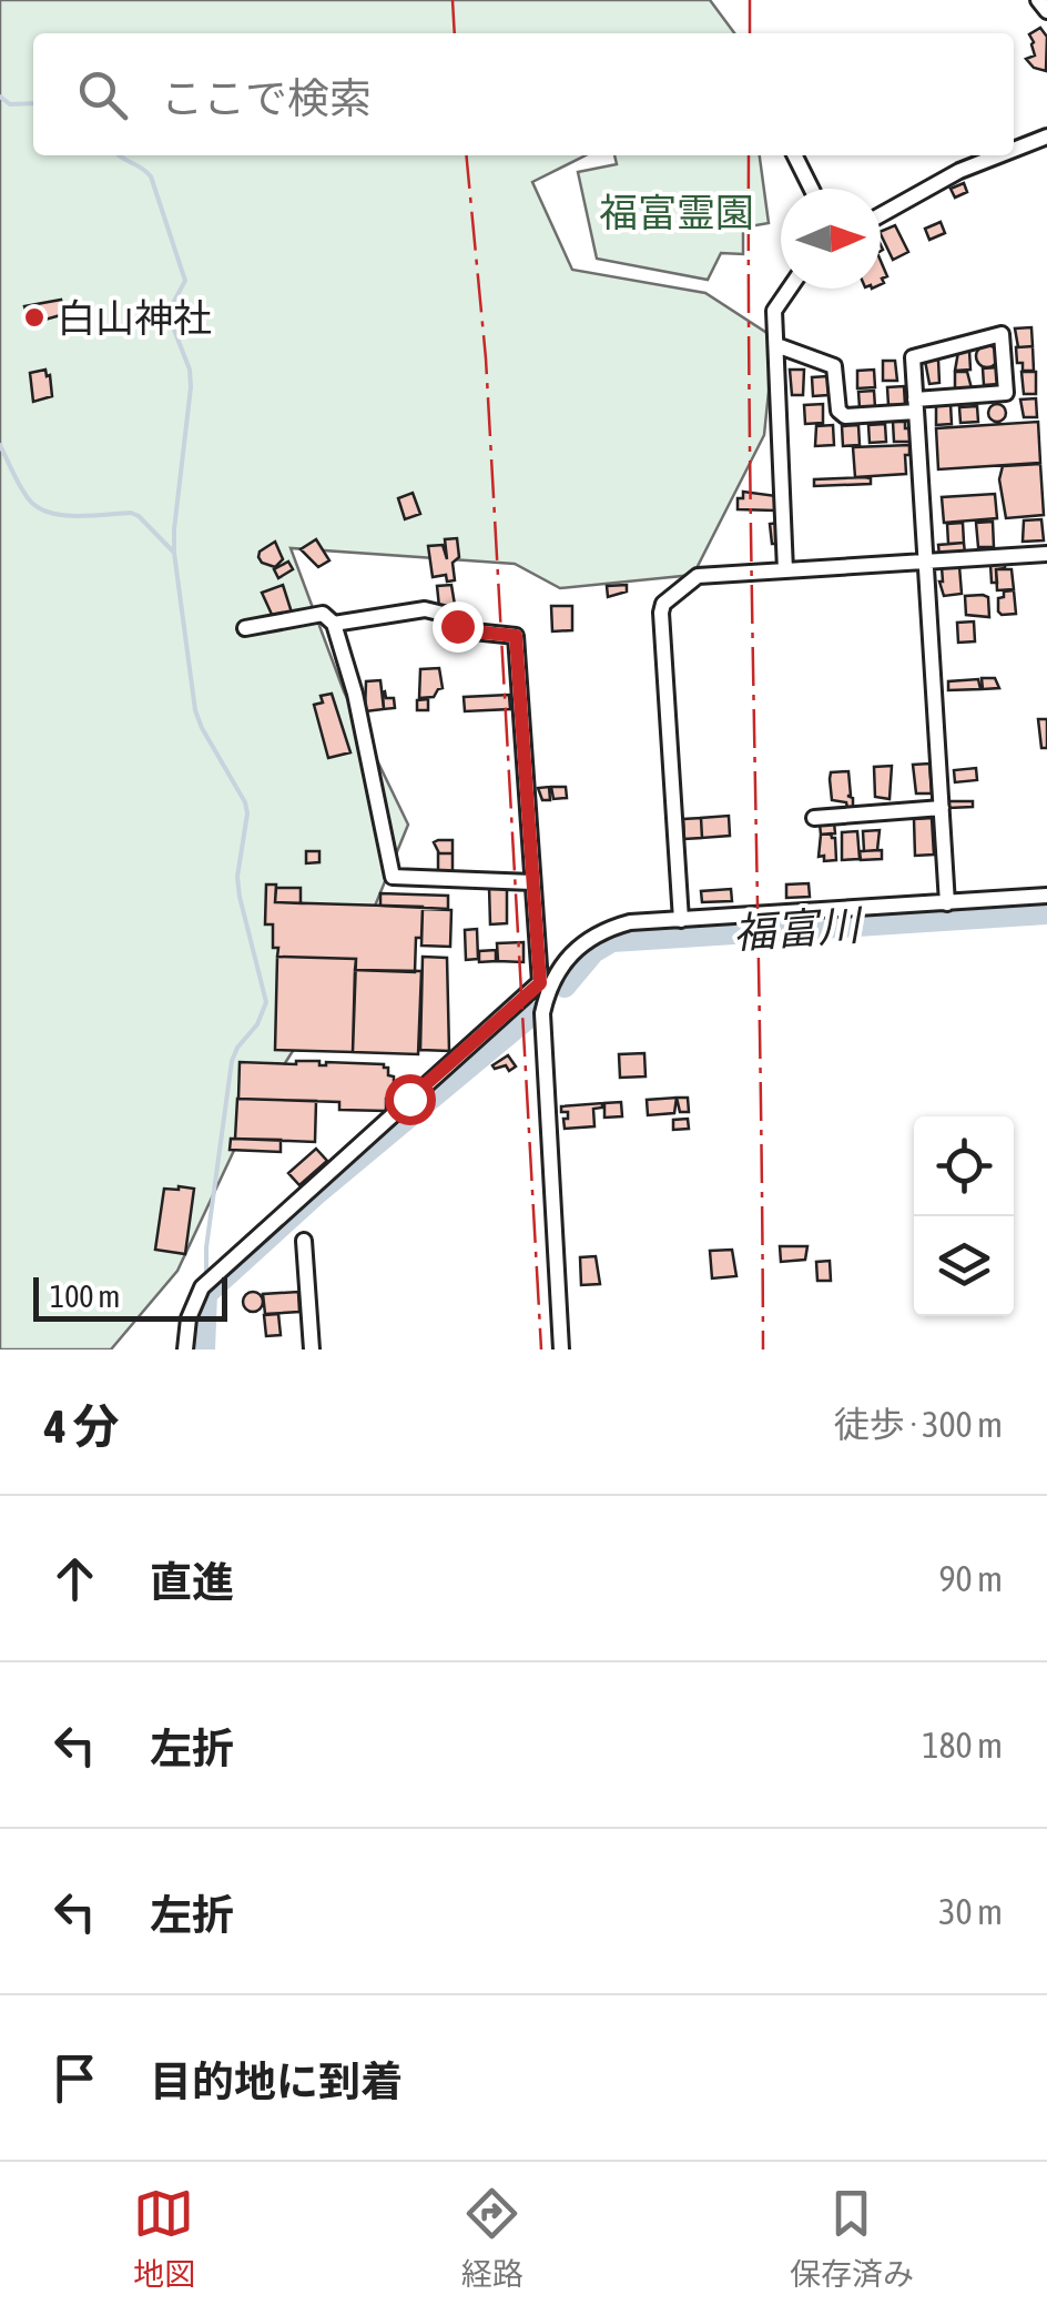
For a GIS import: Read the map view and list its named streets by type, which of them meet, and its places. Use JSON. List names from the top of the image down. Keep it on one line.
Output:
{"water":["福富川"],"parks":["福富霊園"],"places":["白山神社"],"scale_bar":"100 m","north":"right","page":{"search":"ここで検索","scale":"100 m","heading":["4 分","徒歩 · 300 m"],"list":[["直進","90 m"],["左折","180 m"],["左折","30 m"],"目的地に到着"],"nav":["地図","経路","保存済み"]}}
